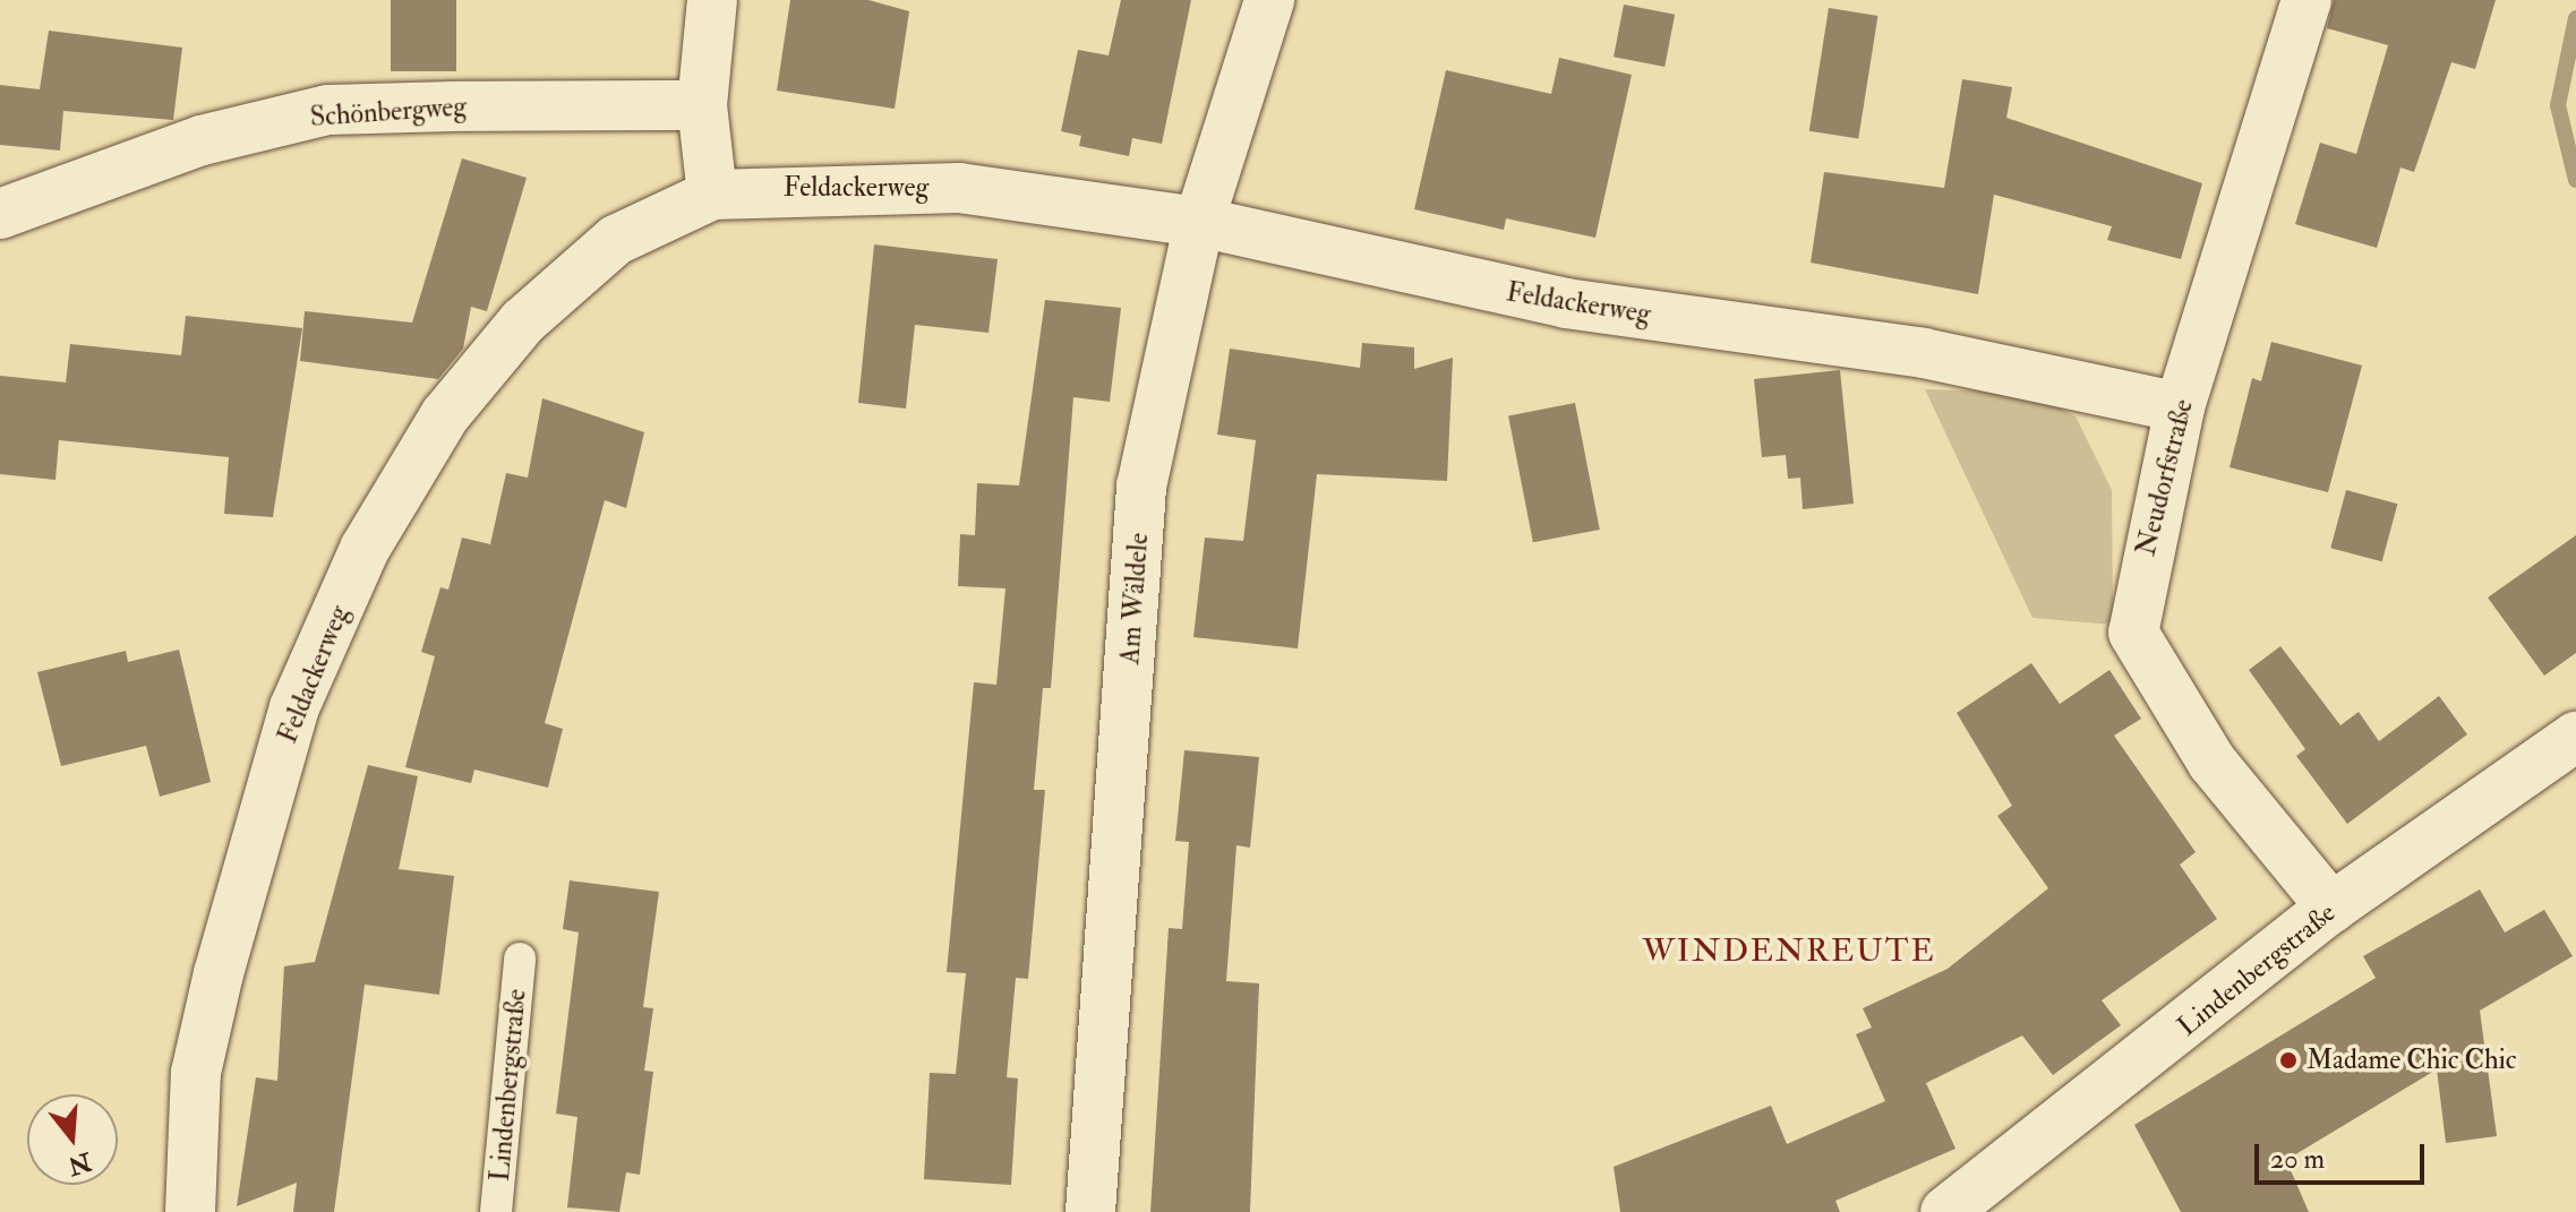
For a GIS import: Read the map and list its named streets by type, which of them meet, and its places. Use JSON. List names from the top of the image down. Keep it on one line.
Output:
{"streets":{"street":["Schönbergweg","Feldackerweg","Neudorfstraße","Am Wäldele","Lindenbergstraße"]},"crossings":[["Feldackerweg","Neudorfstraße"],["Feldackerweg","Am Wäldele"],["Neudorfstraße","Lindenbergstraße"]],"districts":["WINDENREUTE"],"places":["Madame Chic Chic"],"scale_bar":"20 m","north":"bottom"}
